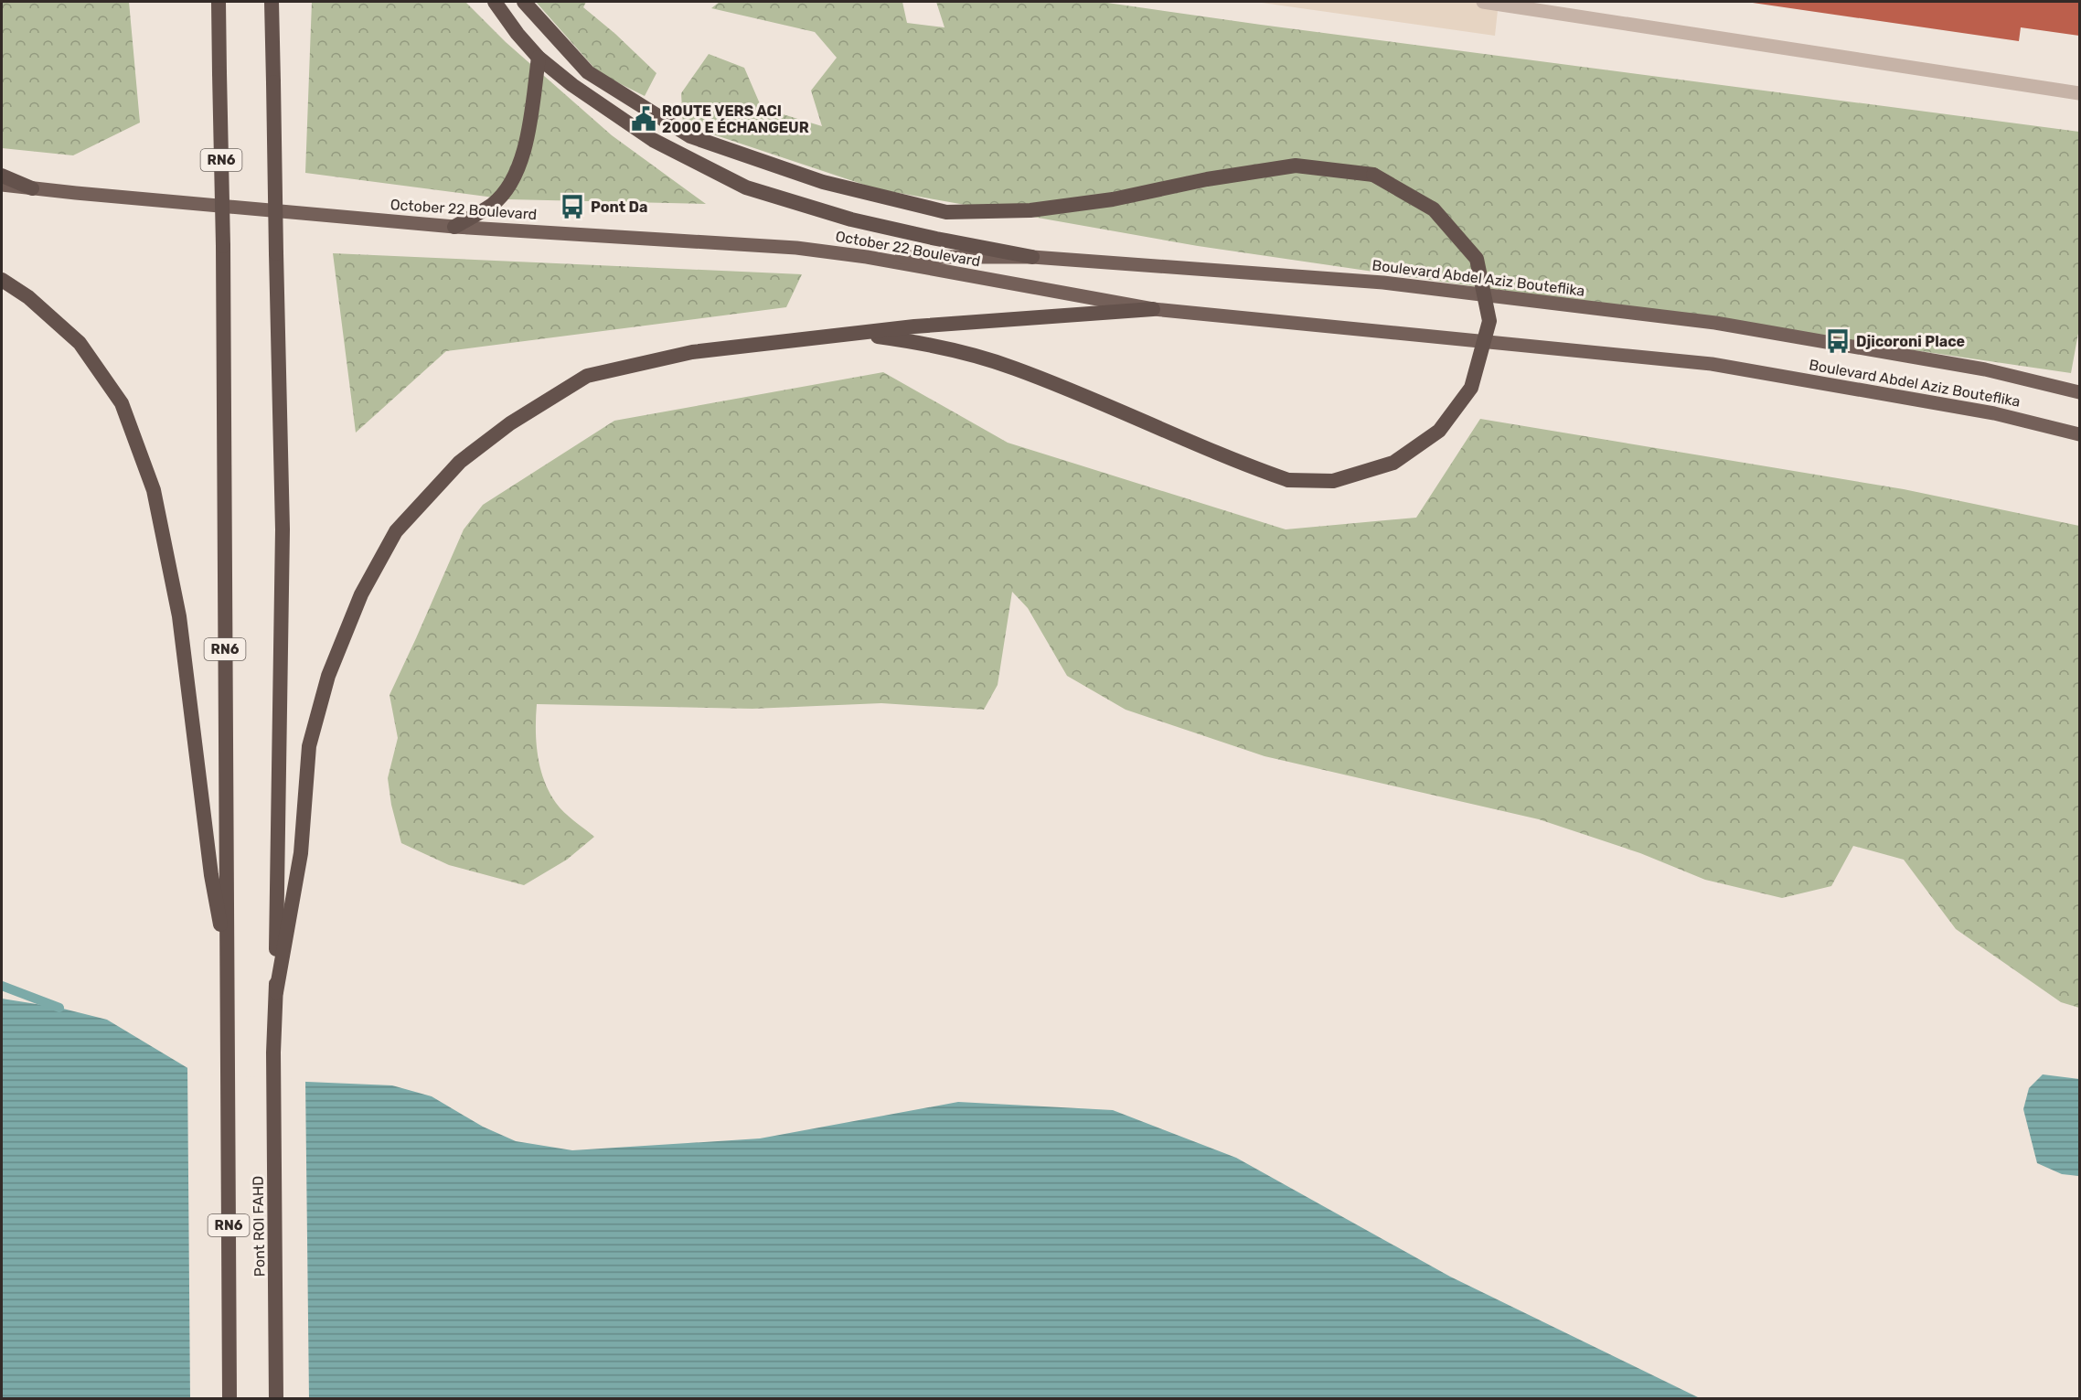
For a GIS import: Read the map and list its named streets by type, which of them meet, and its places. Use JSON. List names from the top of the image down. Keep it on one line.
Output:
{"streets":{"highway":["RN6","Pont ROI FAHD"],"main road":["October 22 Boulevard","Boulevard Abdel Aziz Bouteflika"]},"crossings":[["October 22 Boulevard","Boulevard Abdel Aziz Bouteflika"]],"places":{"public building":["ROUTE VERS ACI 2000 E ÉCHANGEUR"],"bus stop":["Pont Da","Djicoroni Place"]}}
